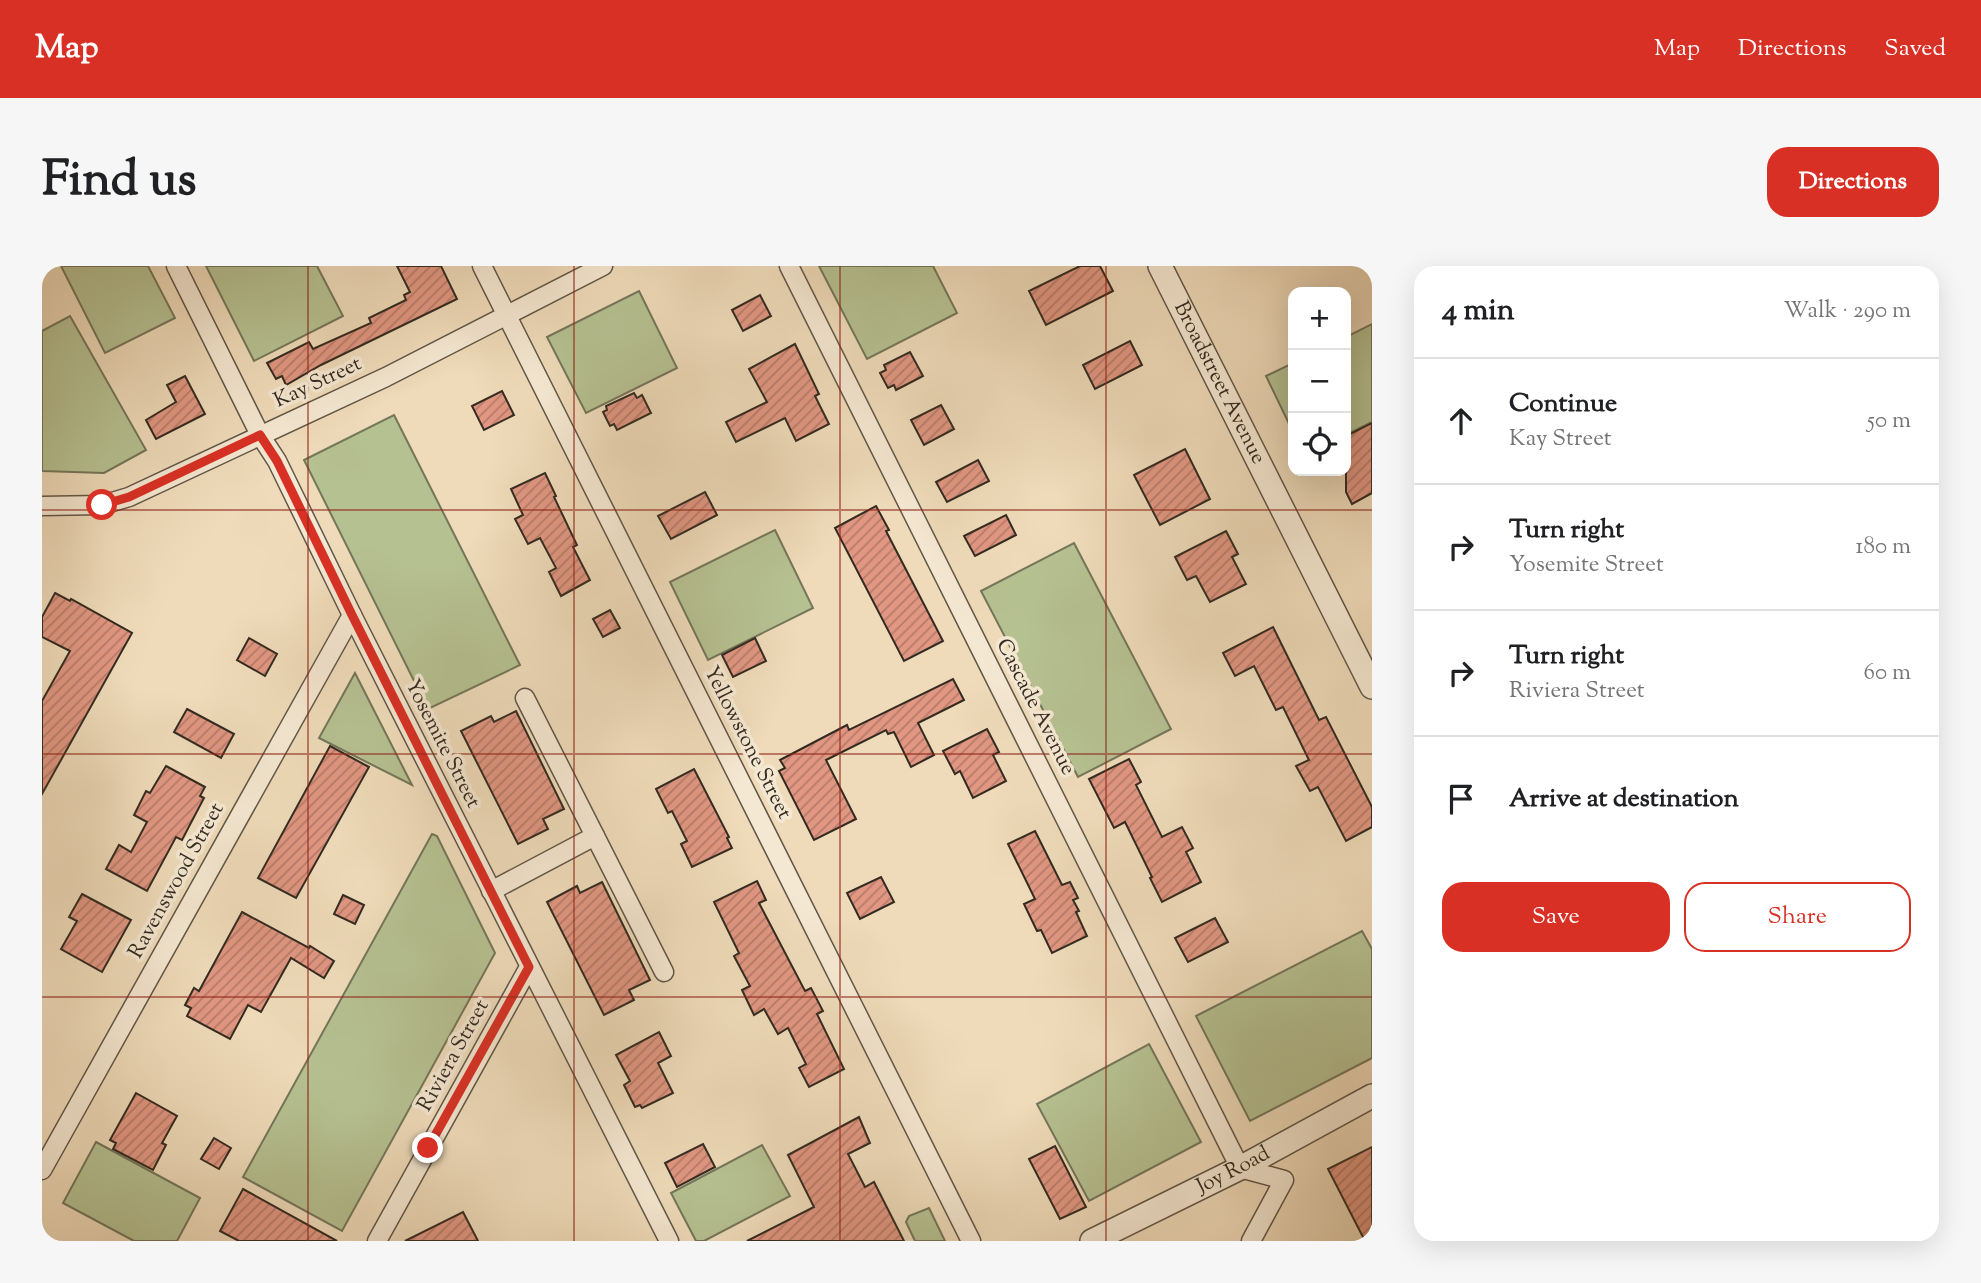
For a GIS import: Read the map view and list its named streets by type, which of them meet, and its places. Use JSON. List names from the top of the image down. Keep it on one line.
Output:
{"streets":{"street":["Kay Street","Broadstreet Avenue","Cascade Avenue","Yellowstone Street","Yosemite Street","Ravenswood Street","Riviera Street","Joy Road"]},"crossings":[["Kay Street","Yellowstone Street"],["Kay Street","Yosemite Street"],["Cascade Avenue","Joy Road"],["Yosemite Street","Ravenswood Street"],["Yosemite Street","Riviera Street"]],"page":{"header":"Map","nav":["Map","Directions","Saved"],"title":"Find us","buttons":["Directions",["Save","Share"]],"heading":["4 min","Walk · 290 m"],"map_buttons":["+","−"],"list":[["Continue","Kay Street","50 m"],["Turn right","Yosemite Street","180 m"],["Turn right","Riviera Street","60 m"],"Arrive at destination"]}}
